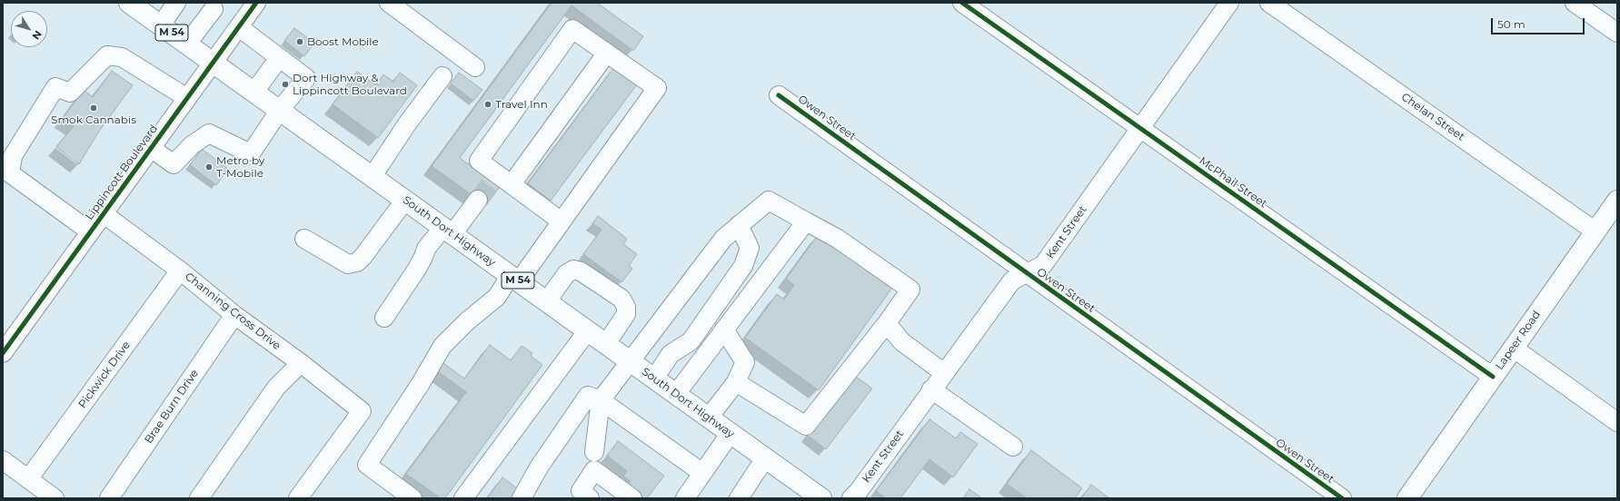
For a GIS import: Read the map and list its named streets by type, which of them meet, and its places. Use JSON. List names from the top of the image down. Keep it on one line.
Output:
{"streets":{"main road":["M 54","South Dort Highway","Lapeer Road"],"street":["Chelan Street","Owen Street","Lippincott Boulevard","McPhail Street","Kent Street","Channing Cross Drive","Pickwick Drive","Brae Burn Drive"]},"crossings":[["Chelan Street","Lapeer Road"],["Owen Street","Kent Street"],["Lippincott Boulevard","South Dort Highway"],["Lippincott Boulevard","Channing Cross Drive"],["McPhail Street","Kent Street"],["McPhail Street","Lapeer Road"],["Channing Cross Drive","Pickwick Drive"],["Channing Cross Drive","Brae Burn Drive"]],"places":["Boost Mobile","Dort Highway & Lippincott Boulevard","Travel Inn","Smok Cannabis","Metro by T-Mobile"],"scale_bar":"50 m","north":"bottom right"}
